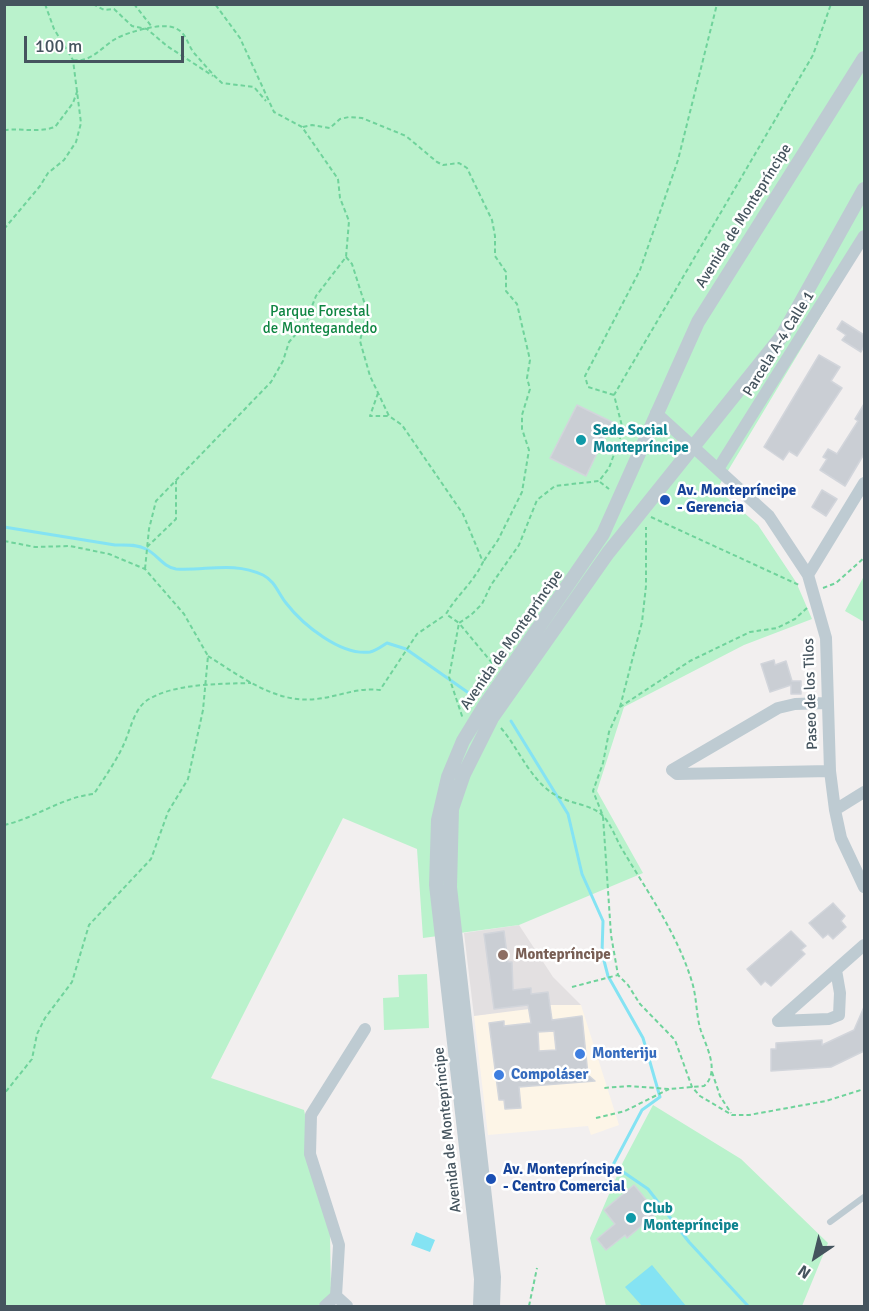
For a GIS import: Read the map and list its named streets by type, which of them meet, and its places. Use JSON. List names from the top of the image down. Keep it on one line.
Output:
{"streets":{"street":["Avenida de Montepríncipe","Parcela A-4 Calle 1","Paseo de los Tilos"]},"crossings":[["Avenida de Montepríncipe","Paseo de los Tilos"],["Parcela A-4 Calle 1","Paseo de los Tilos"]],"parks":["Parque Forestal de Montegandedo"],"places":["Sede Social Montepríncipe","Av. Montepríncipe - Gerencia","Montepríncipe","Monteriju","Compoláser","Av. Montepríncipe - Centro Comercial","Club Montepríncipe"],"scale_bar":"100 m","north":"bottom left"}
